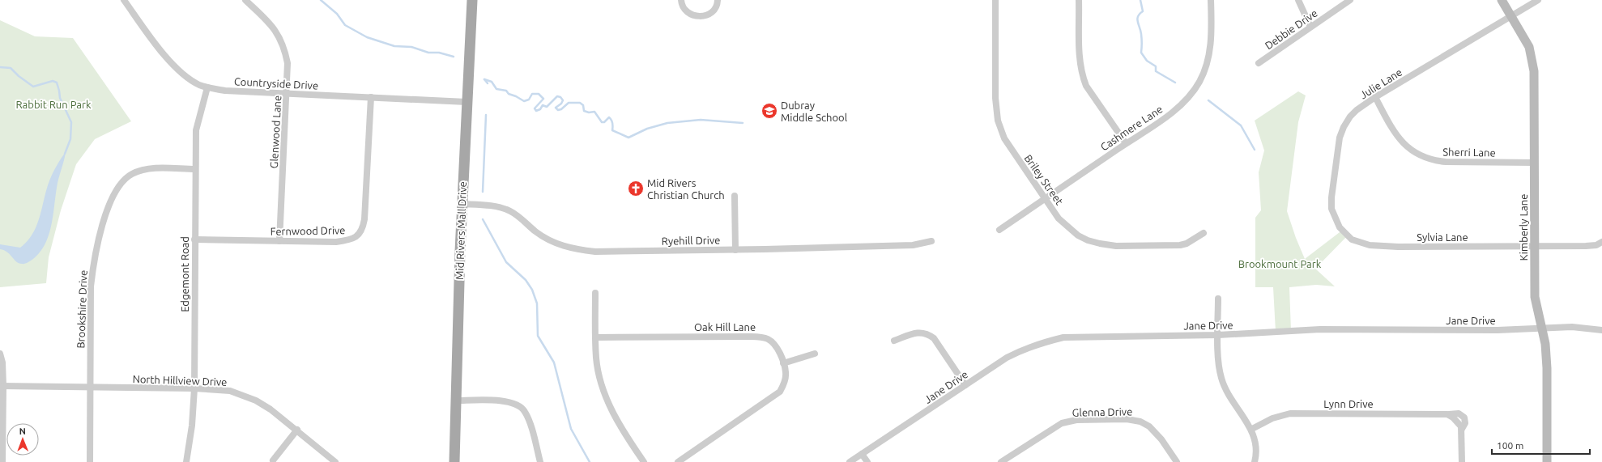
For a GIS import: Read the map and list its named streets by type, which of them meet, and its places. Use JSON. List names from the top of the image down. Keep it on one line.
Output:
{"streets":{"main road":["Mid Rivers Mall Drive"],"street":["Debbie Drive","Countryside Drive","Julie Lane","Cashmere Lane","Glenwood Lane","Sherri Lane","Briley Street","Kimberly Lane","Fernwood Drive","Sylvia Lane","Ryehill Drive","Edgemont Road","Brookshire Drive","Jane Drive","Oak Hill Lane","North Hillview Drive","Lynn Drive","Glenna Drive"]},"crossings":[["Countryside Drive","Glenwood Lane"],["Countryside Drive","Fernwood Drive"],["Countryside Drive","Mid Rivers Mall Drive"],["Countryside Drive","Edgemont Road"],["Julie Lane","Sherri Lane"],["Julie Lane","Kimberly Lane"],["Julie Lane","Sylvia Lane"],["Cashmere Lane","Briley Street"],["Glenwood Lane","Fernwood Drive"],["Sherri Lane","Kimberly Lane"],["Kimberly Lane","Sylvia Lane"],["Kimberly Lane","Jane Drive"],["Fernwood Drive","Edgemont Road"],["Mid Rivers Mall Drive","Ryehill Drive"],["Edgemont Road","Brookshire Drive"],["Edgemont Road","North Hillview Drive"],["Brookshire Drive","North Hillview Drive"]],"parks":["Rabbit Run Park","Brookmount Park"],"places":{"school or university":["Dubray Middle School"],"church":["Mid Rivers Christian Church"]},"scale_bar":"100 m","north":"top"}
